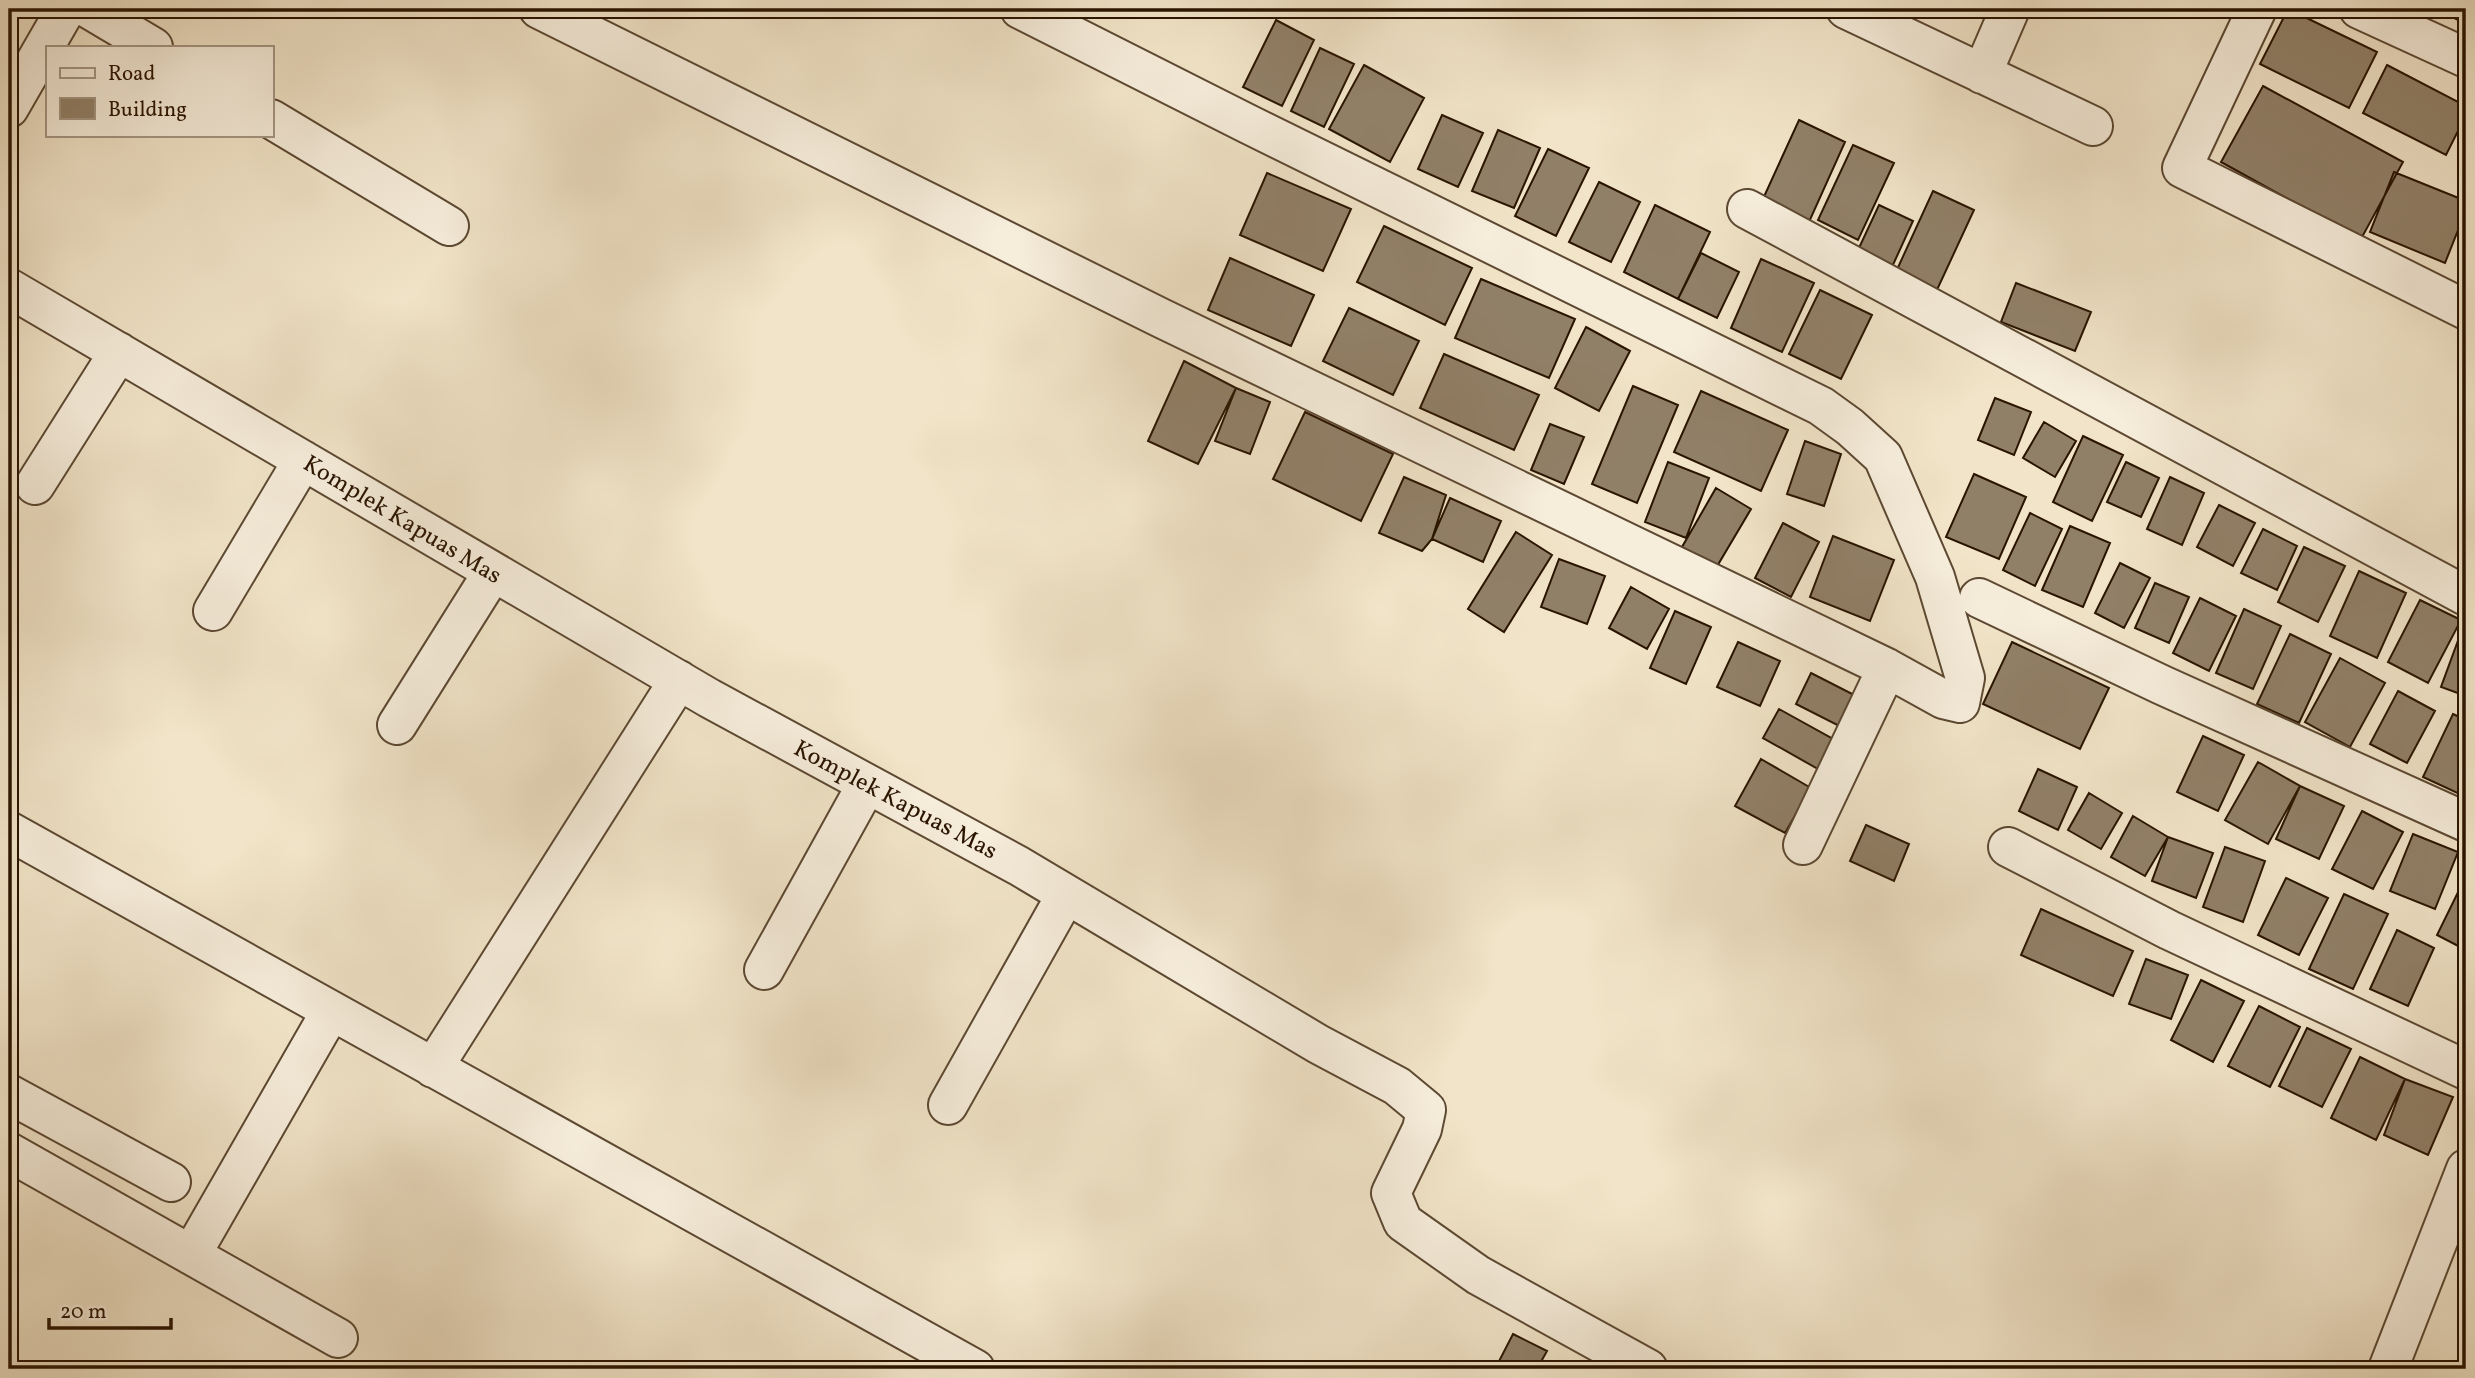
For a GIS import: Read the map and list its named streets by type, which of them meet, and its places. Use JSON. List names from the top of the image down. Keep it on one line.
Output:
{"streets":{"street":["Komplek Kapuas Mas"]},"legend":["Road","Building"],"scale_bar":"20 m"}
